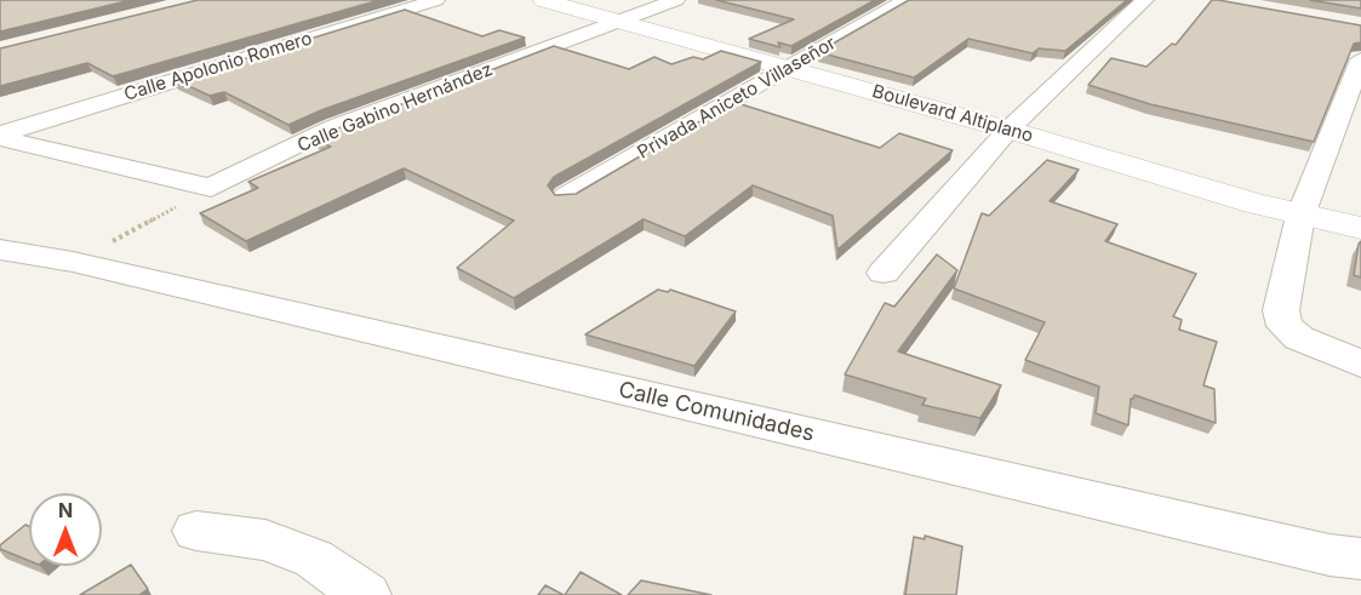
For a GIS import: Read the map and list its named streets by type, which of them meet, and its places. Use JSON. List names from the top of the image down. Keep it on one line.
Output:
{"streets":{"street":["Calle Apolonio Romero","Privada Aniceto Villaseñor","Calle Gabino Hernández","Boulevard Altiplano","Calle Comunidades"]},"crossings":[["Privada Aniceto Villaseñor","Boulevard Altiplano"],["Calle Gabino Hernández","Boulevard Altiplano"]],"north":"top"}
